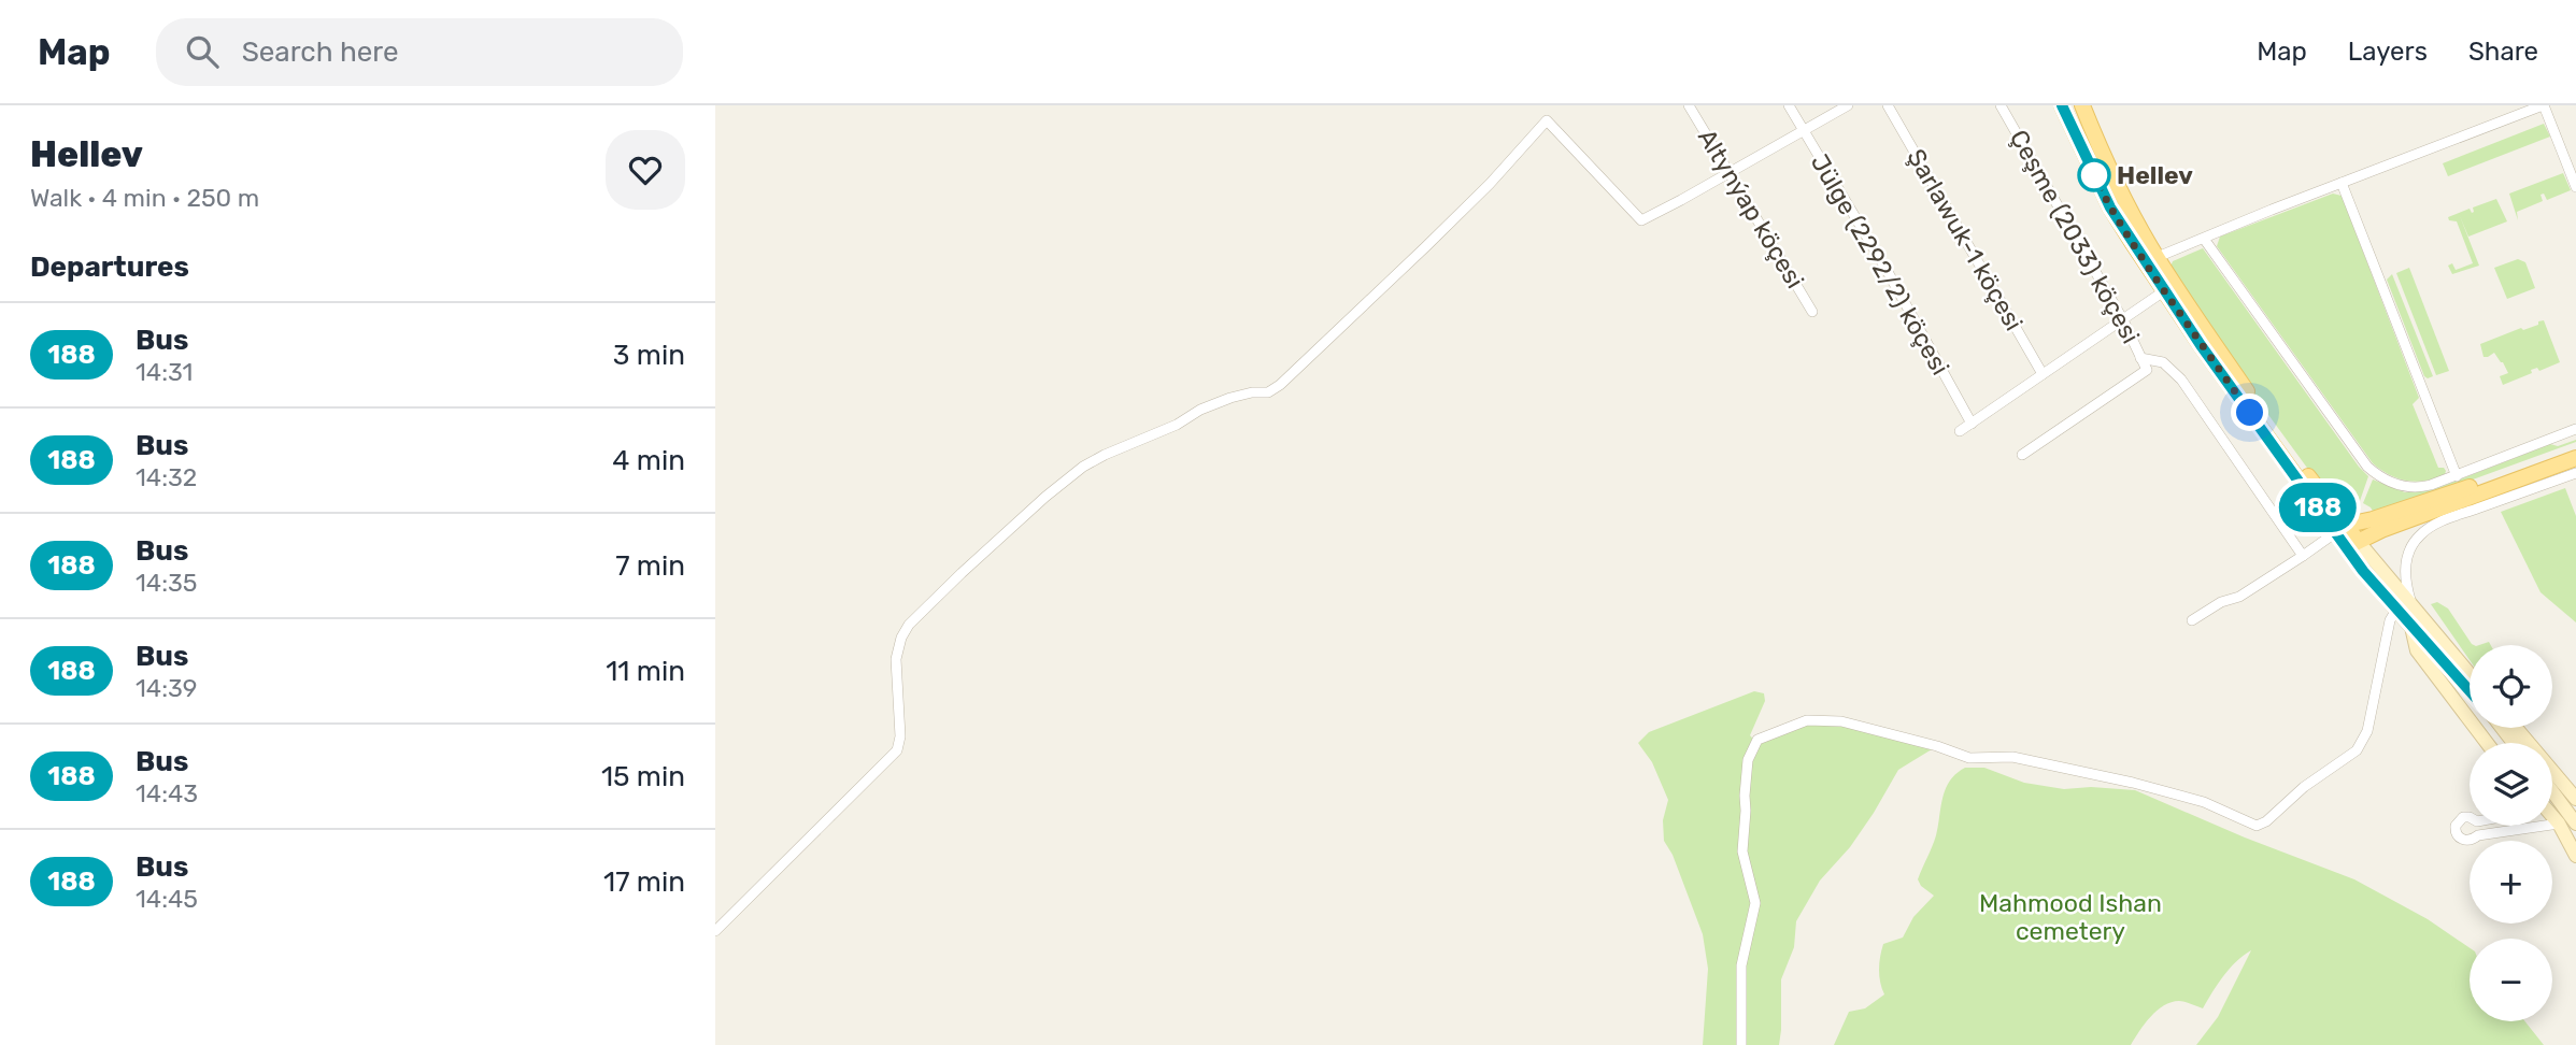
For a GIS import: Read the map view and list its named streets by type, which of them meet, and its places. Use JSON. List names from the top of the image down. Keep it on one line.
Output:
{"streets":{"street":["Altynýap köçesi","Çeşme (2033) köçesi","Şarlawuk-1 köçesi","Jülge (2292/2) köçesi"]},"parks":["Mahmood Ishan cemetery"],"places":["Hellev"],"lines":["bus line 188"],"page":{"header":"Map","search":"Search here","nav":["Map","Layers","Share"],"heading":[["Hellev","Walk · 4 min · 250 m"],"Departures"],"on_map":"188","list":[{"mark":"188","name":"Bus","note":"14:31","value":"3 min"},{"mark":"188","name":"Bus","note":"14:32","value":"4 min"},{"mark":"188","name":"Bus","note":"14:35","value":"7 min"},{"mark":"188","name":"Bus","note":"14:39","value":"11 min"},{"mark":"188","name":"Bus","note":"14:43","value":"15 min"},{"mark":"188","name":"Bus","note":"14:45","value":"17 min"}],"map_buttons":["+","−"]}}
